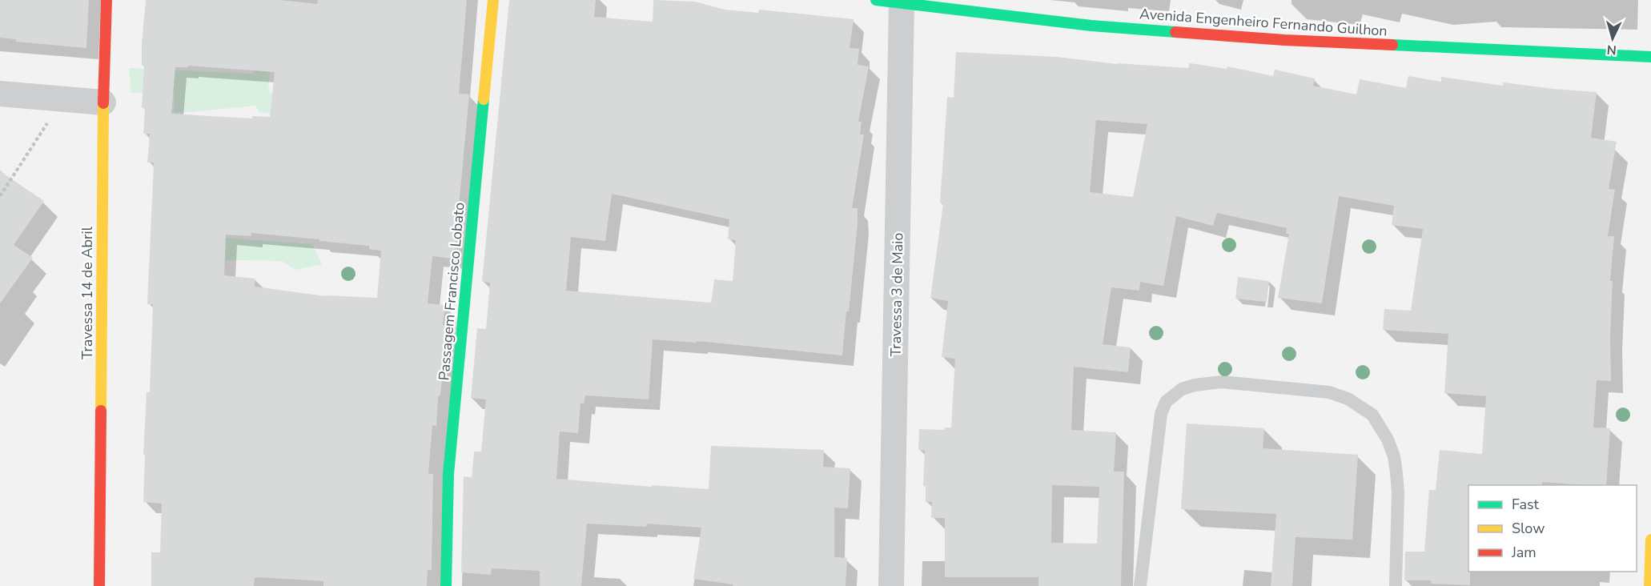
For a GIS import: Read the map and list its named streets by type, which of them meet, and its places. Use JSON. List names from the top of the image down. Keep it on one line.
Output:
{"streets":{"street":["Avenida Engenheiro Fernando Guilhon","Passagem Francisco Lobato","Travessa 14 de Abril","Travessa 3 de Maio"]},"crossings":[["Avenida Engenheiro Fernando Guilhon","Travessa 3 de Maio"]],"legend":["Fast","Slow","Jam"],"north":"bottom"}
